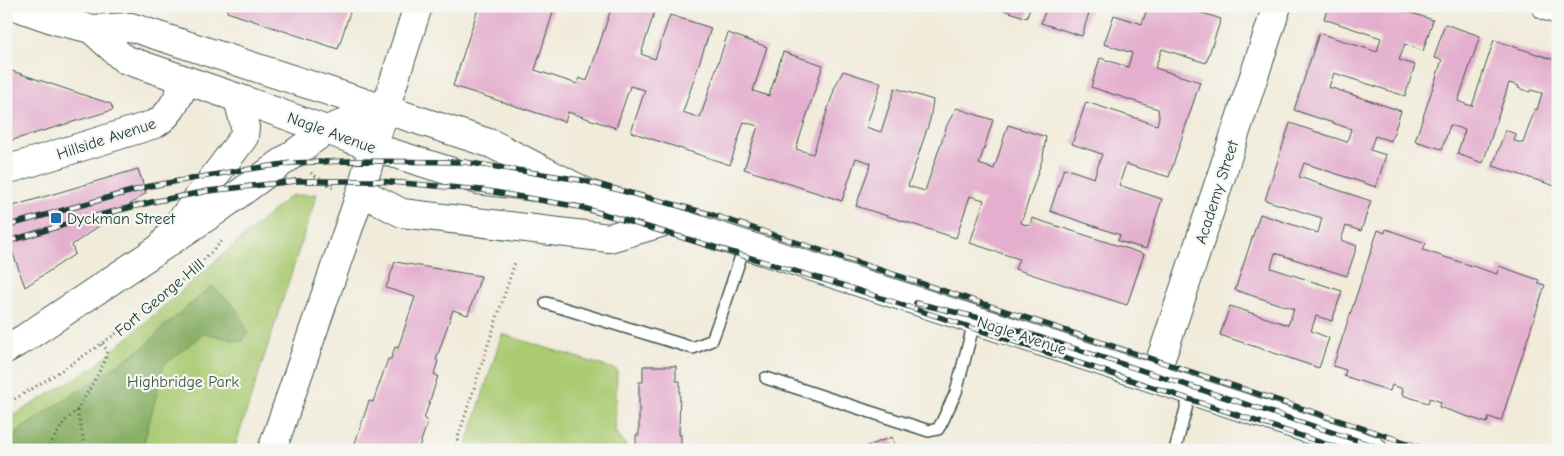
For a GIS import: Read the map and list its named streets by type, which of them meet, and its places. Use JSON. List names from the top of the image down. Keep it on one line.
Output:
{"streets":{"main road":["Nagle Avenue","Hillside Avenue","Academy Street"],"path":["Fort George Hill"]},"crossings":[["Nagle Avenue","Hillside Avenue"],["Nagle Avenue","Academy Street"]],"parks":["Highbridge Park"],"places":{"transit":["Dyckman Street"]}}
